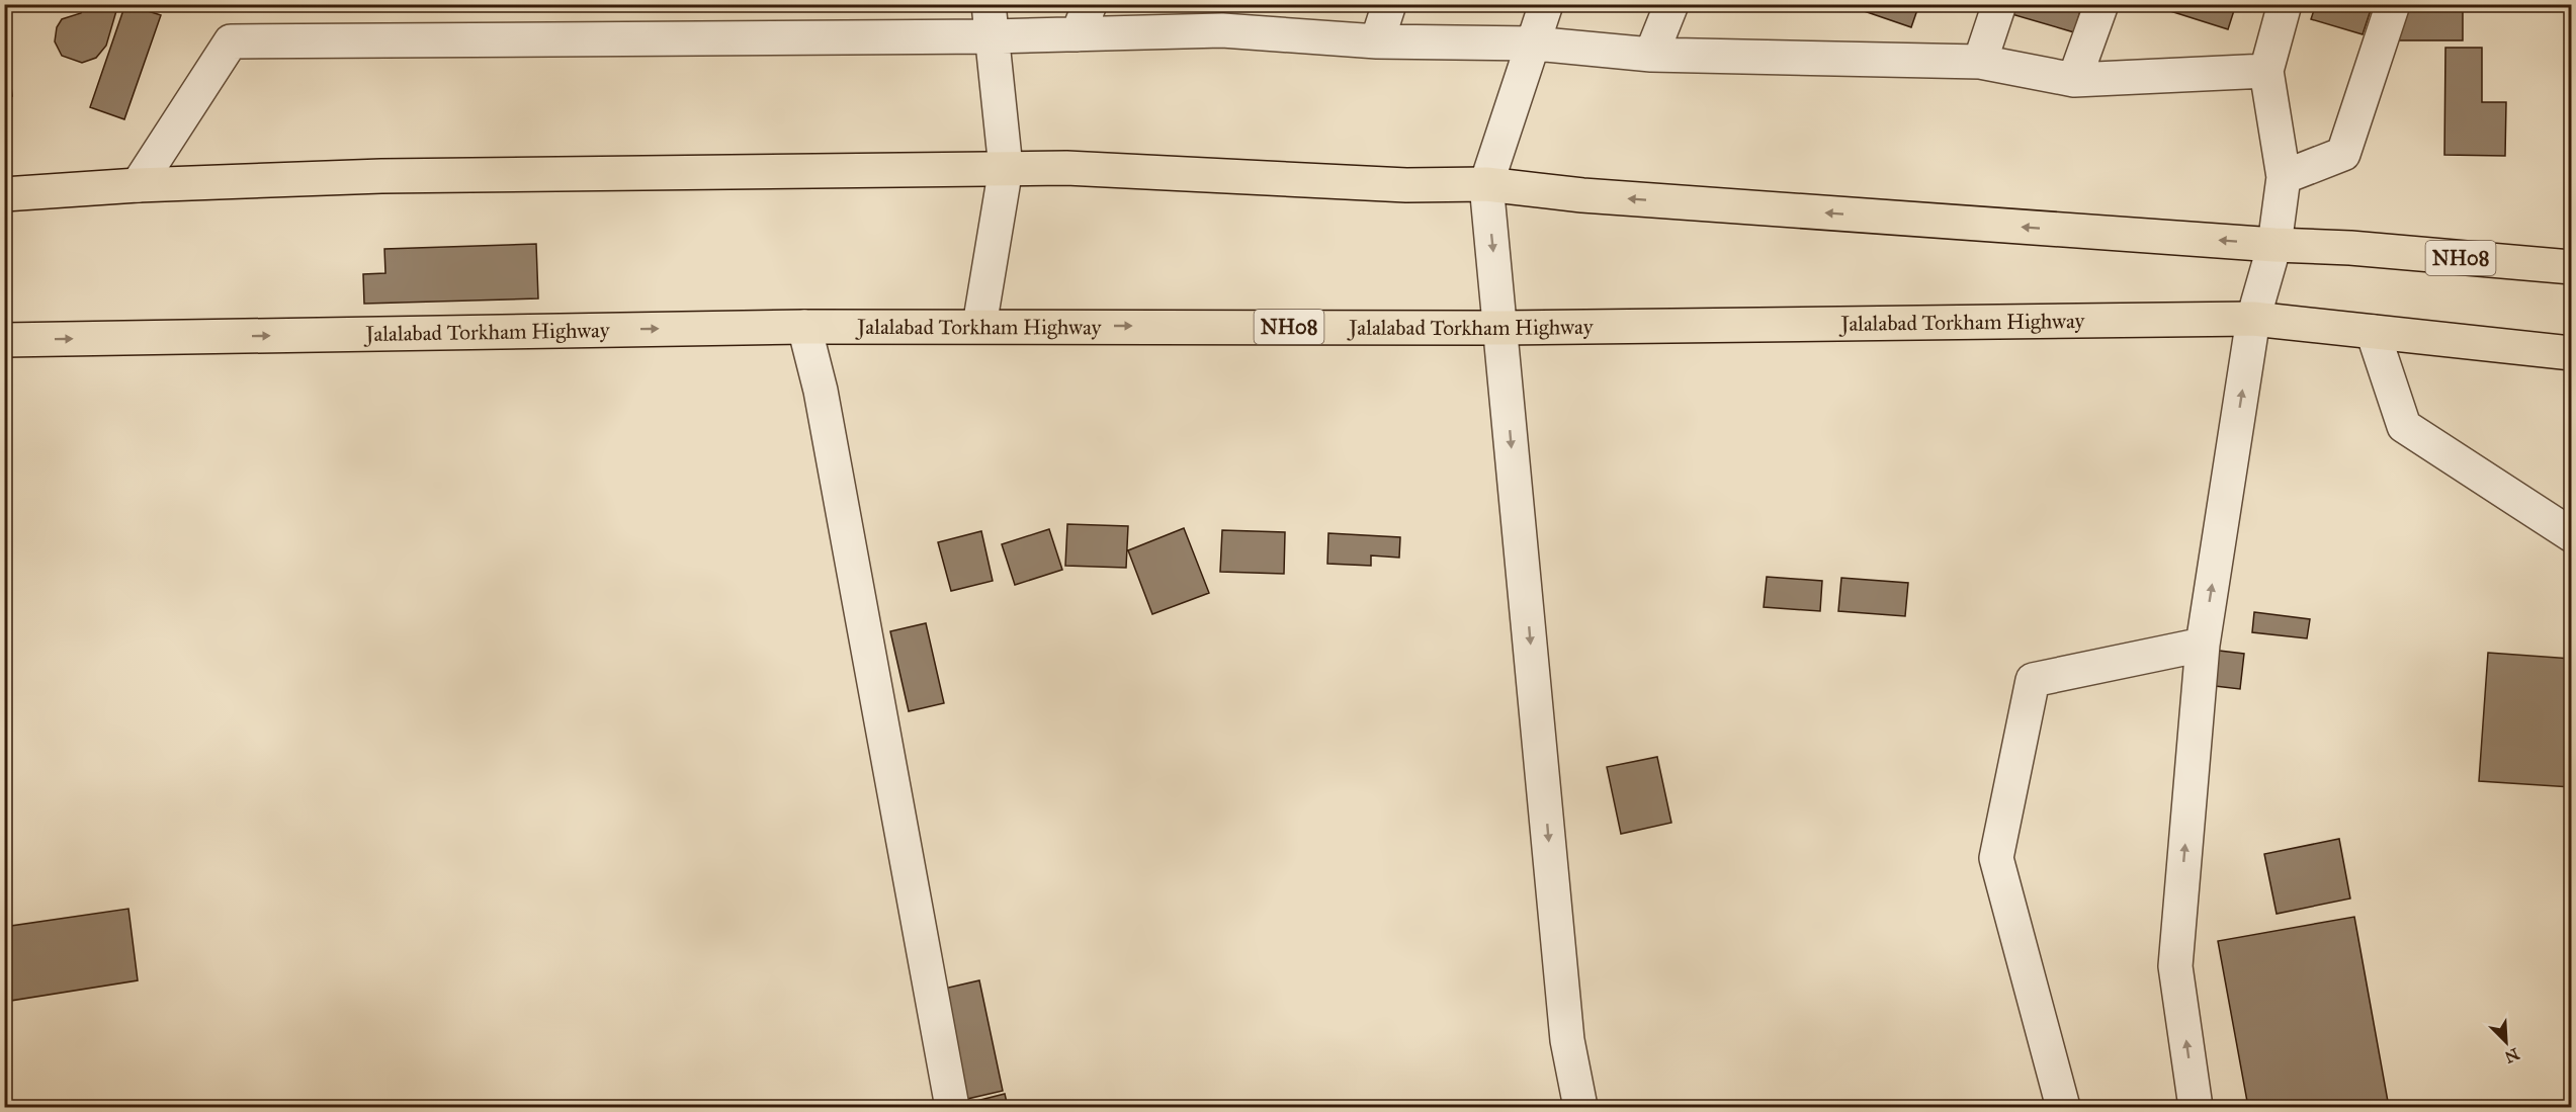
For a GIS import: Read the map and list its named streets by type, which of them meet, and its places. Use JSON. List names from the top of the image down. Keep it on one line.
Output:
{"streets":{"highway":["NH08","Jalalabad Torkham Highway"]},"north":"bottom right"}
